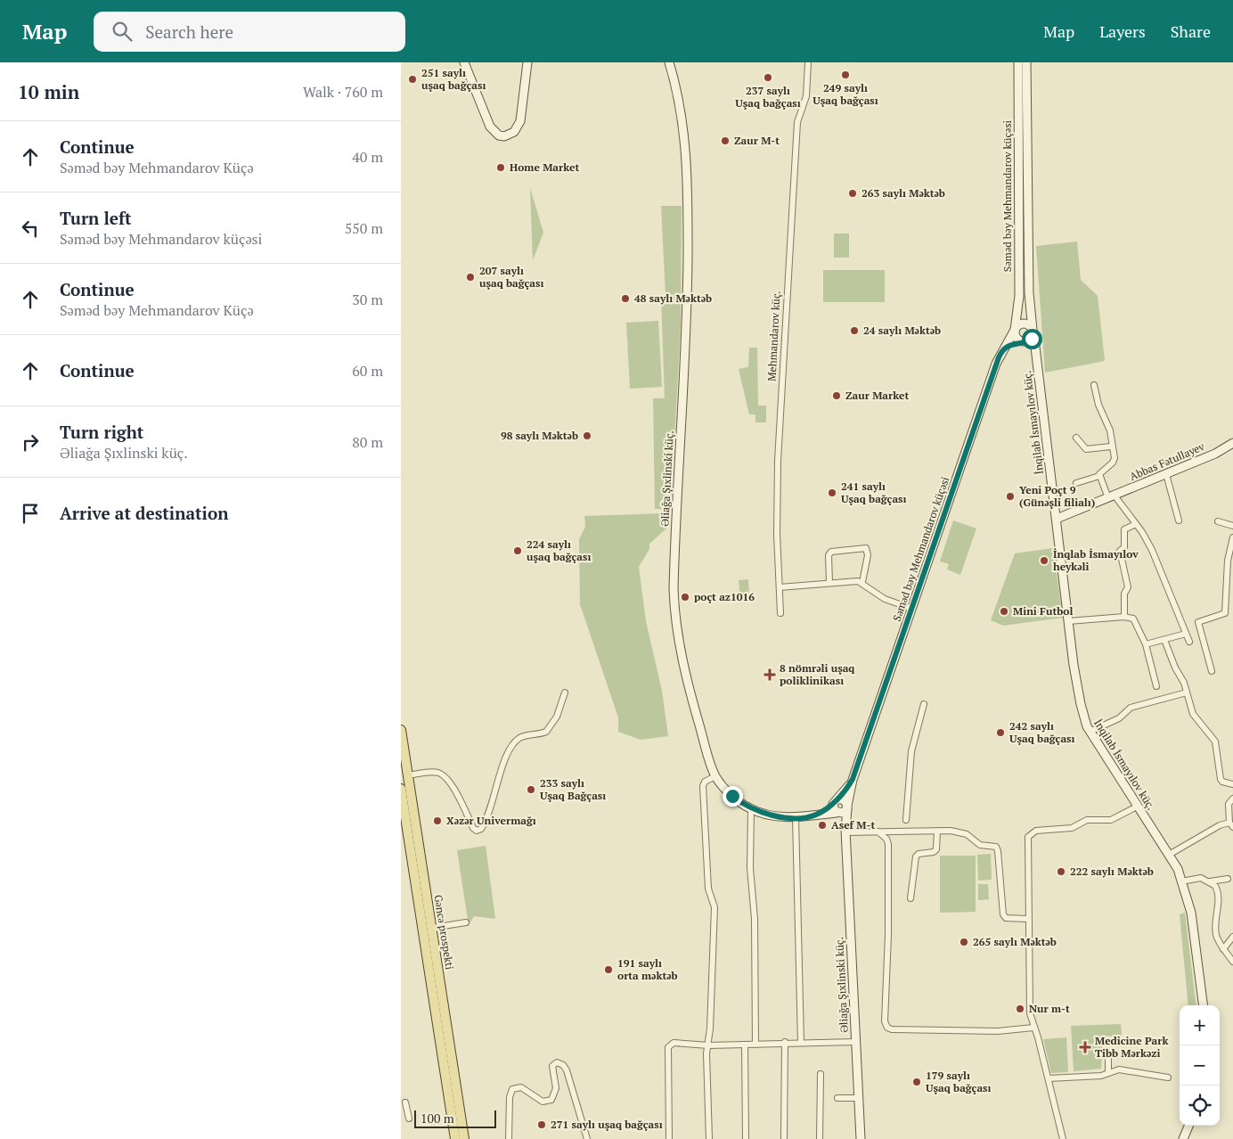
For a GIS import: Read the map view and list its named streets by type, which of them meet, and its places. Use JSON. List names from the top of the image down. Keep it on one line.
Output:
{"streets":{"main road":["Səməd bəy Mehmandarov küçəsi","İnqilab İsmayılov küç.","Abbas Fətullayev","Əliağa Şıxlinski küç.","Gəncə prospekti"],"street":["Mehmandarov küç."]},"crossings":[["Səməd bəy Mehmandarov küçəsi","İnqilab İsmayılov küç."],["İnqilab İsmayılov küç.","Abbas Fətullayev"]],"places":{"other":["249 saylı Uşaq bağçası","237 saylı Uşaq bağçası","251 saylı uşaq bağçası","Zaur M-t","Home Market","263 saylı Məktəb","207 saylı uşaq bağçası","48 saylı Məktəb","24 saylı Məktəb","Zaur Market","98 saylı Məktəb","241 saylı Uşaq bağçası","Yeni Poçt 9 (Günəşli filialı)","224 saylı uşaq bağçası","İnqlab İsmayılov heykəli","poçt az1016","Mini Futbol","242 saylı Uşaq bağçası","233 saylı Uşaq Bağçası","Xəzər Univermağı","Asef M-t","222 saylı Məktəb","265 saylı Məktəb","191 saylı orta məktəb","Nur m-t","179 saylı Uşaq bağçası","271 saylı uşaq bağçası"],"health":["8 nömrəli uşaq poliklinikası","Medicine Park Tibb Mərkəzi"]},"scale_bar":"100 m","page":{"header":"Map","search":"Search here","nav":["Map","Layers","Share"],"heading":["10 min","Walk · 760 m"],"list":[["Continue","Səməd bəy Mehmandarov Küçə","40 m"],["Turn left","Səməd bəy Mehmandarov küçəsi","550 m"],["Continue","Səməd bəy Mehmandarov Küçə","30 m"],["Continue","60 m"],["Turn right","Əliağa Şıxlinski küç.","80 m"],"Arrive at destination"],"map_buttons":["+","−"],"scale":"100 m"}}
